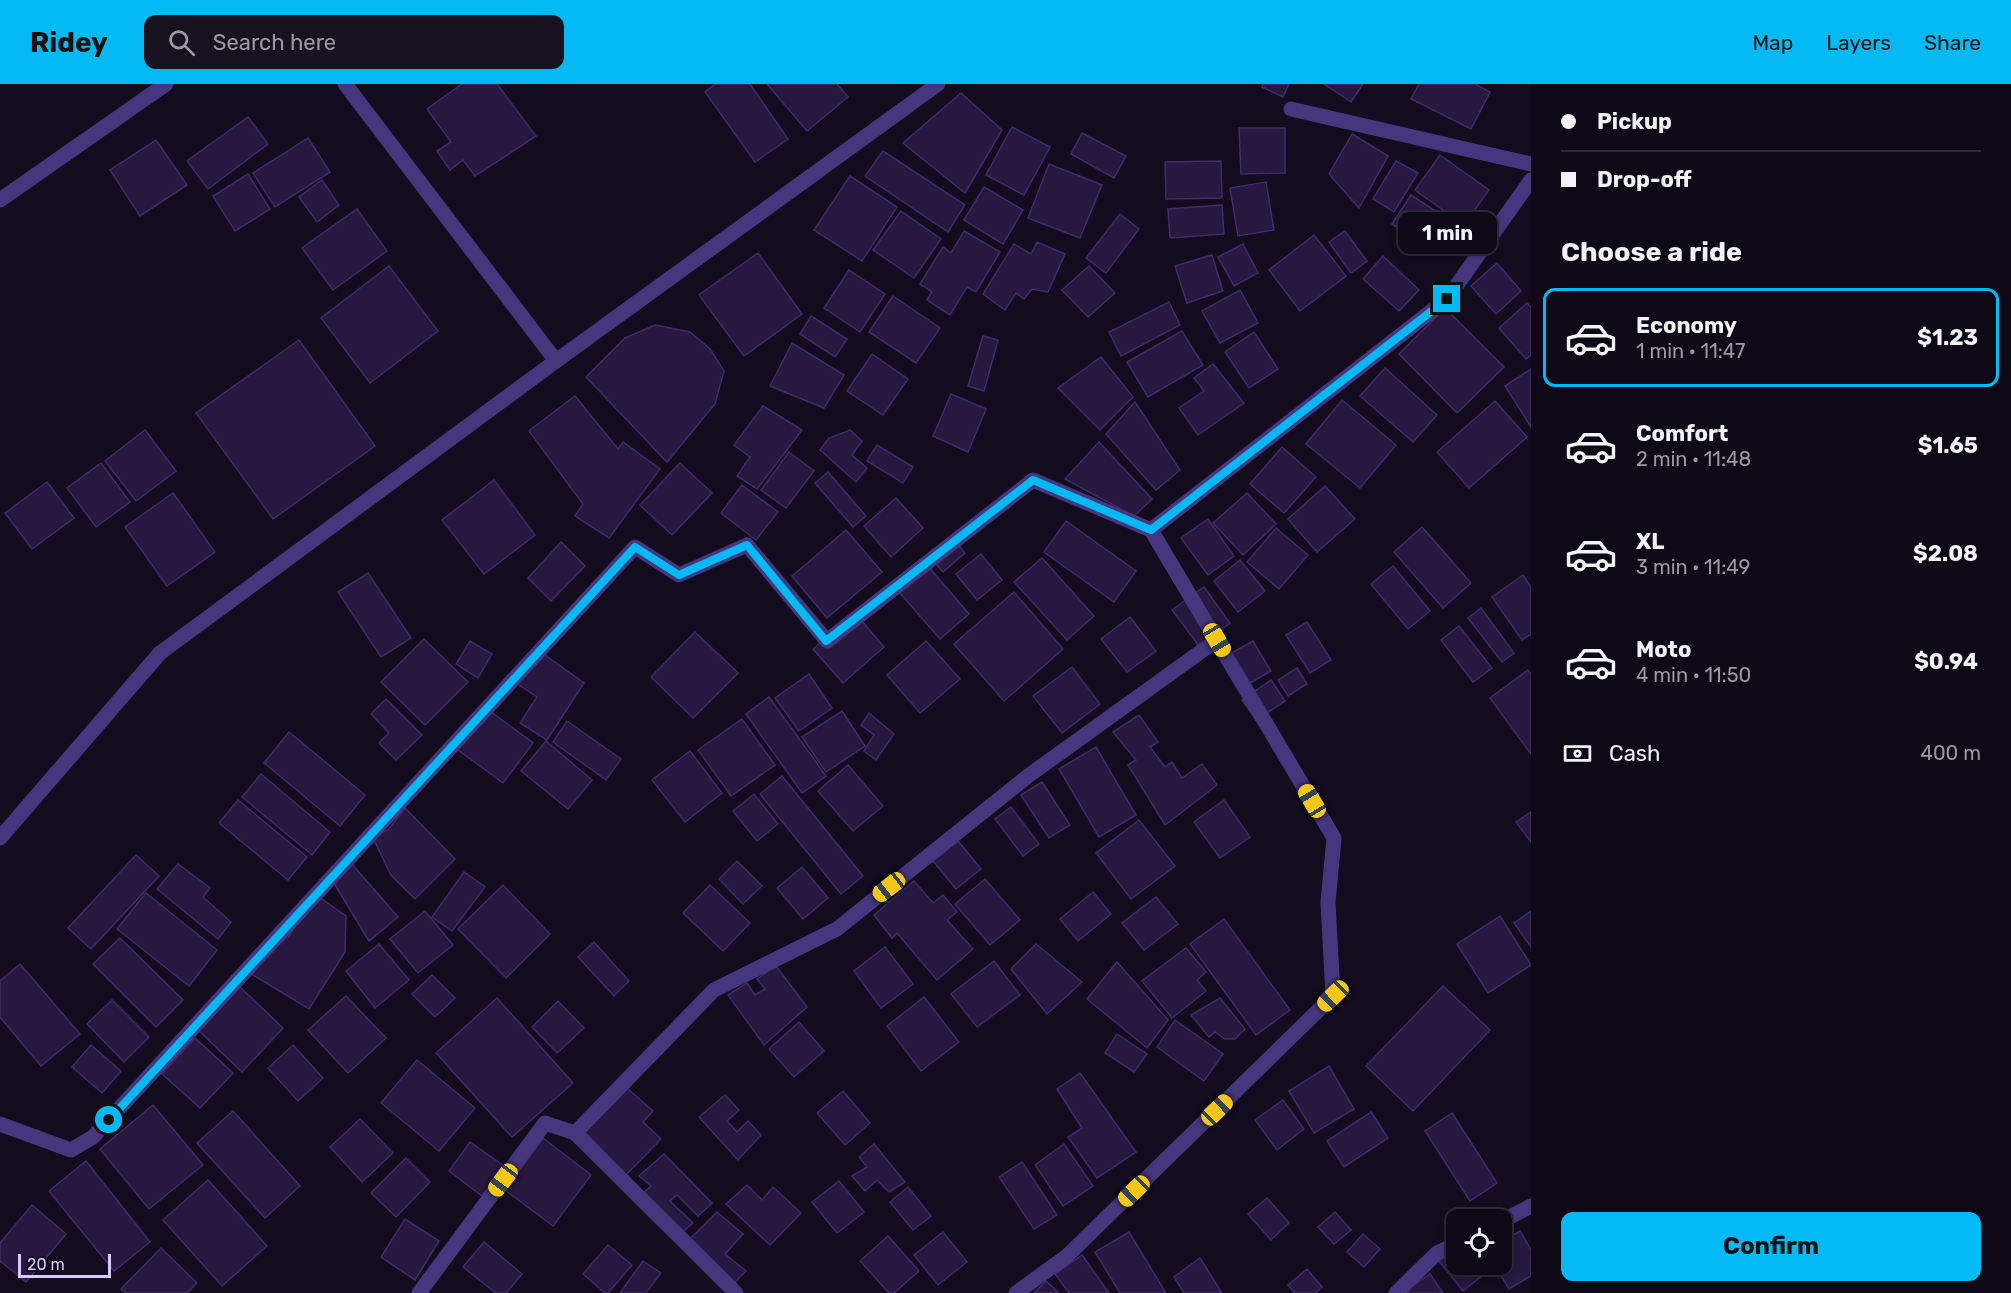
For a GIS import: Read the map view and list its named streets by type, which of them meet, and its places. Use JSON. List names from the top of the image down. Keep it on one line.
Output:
{"scale_bar":"20 m","page":{"header":"Ridey","search":"Search here","nav":["Map","Layers","Share"],"banner":["Pickup","Drop-off"],"bubble":"1 min","heading":"Choose a ride","list":[{"name":"Economy","note":"1 min · 11:47","value":"$1.23"},{"name":"Comfort","note":"2 min · 11:48","value":"$1.65"},{"name":"XL","note":"3 min · 11:49","value":"$2.08"},{"name":"Moto","note":"4 min · 11:50","value":"$0.94"}],"pay":["Cash","400 m"],"buttons":"Confirm","scale":"20 m"}}
